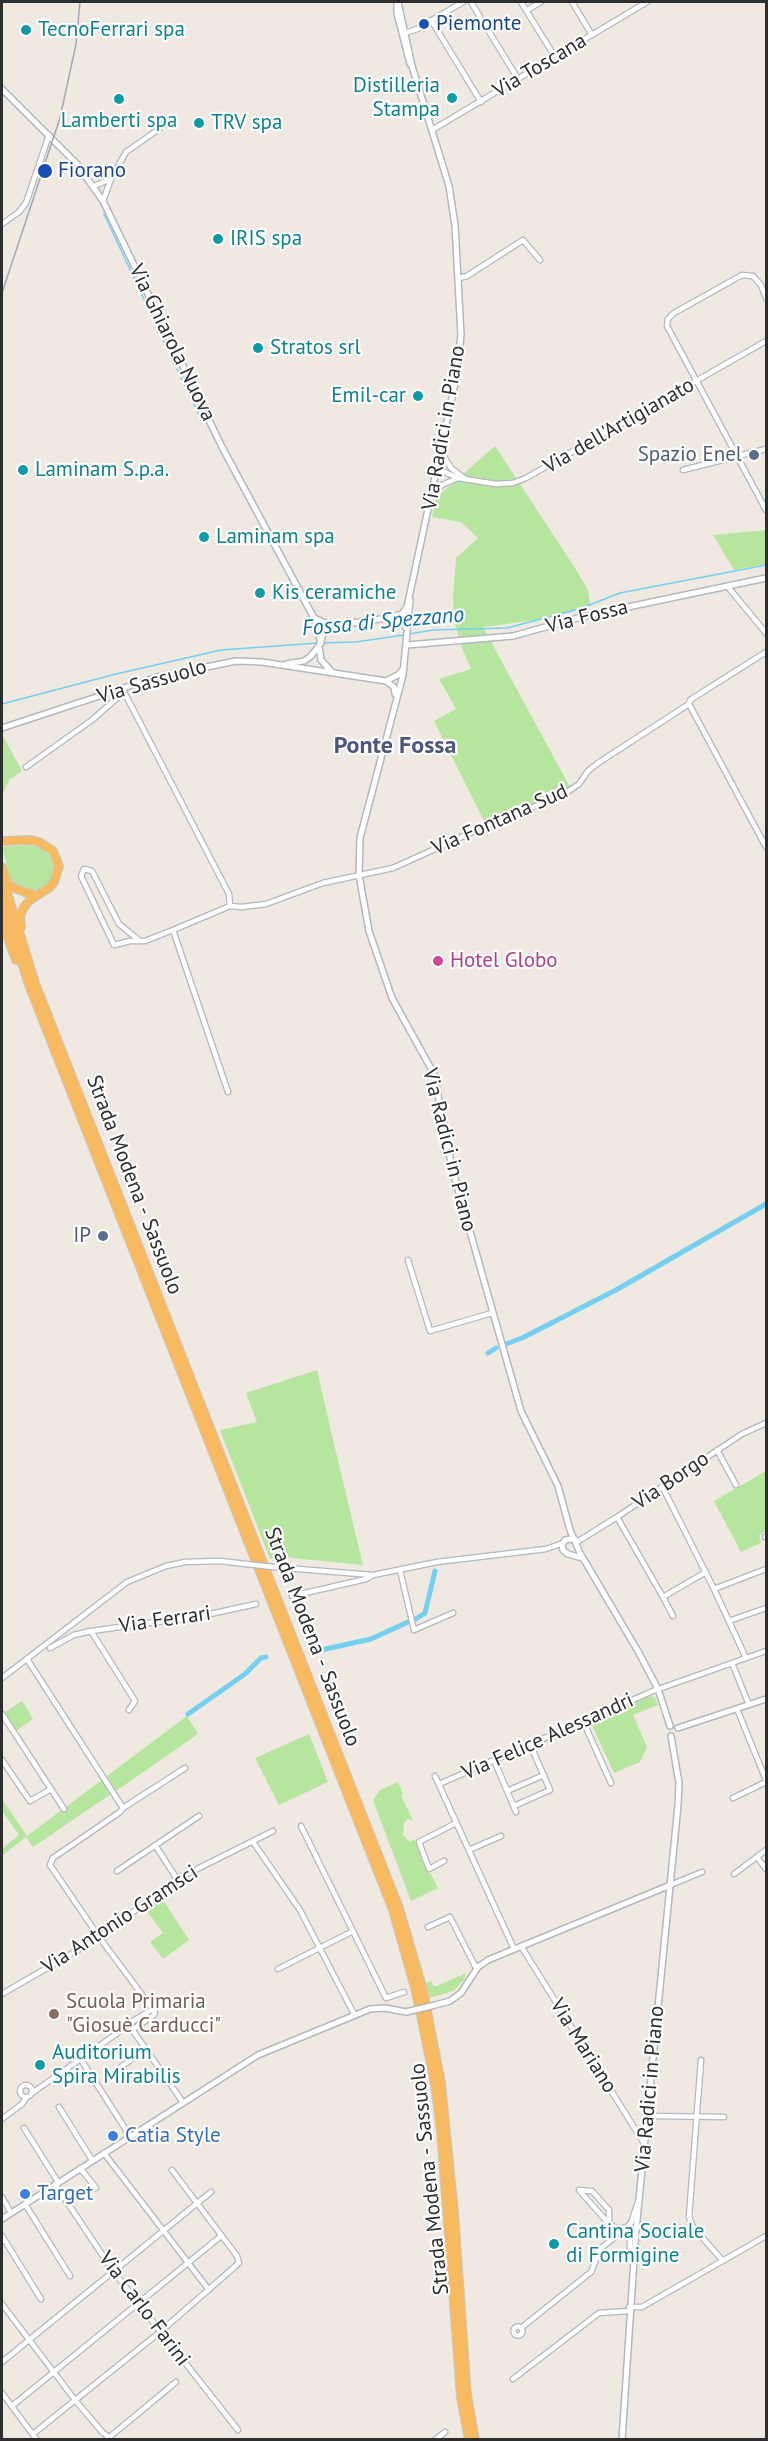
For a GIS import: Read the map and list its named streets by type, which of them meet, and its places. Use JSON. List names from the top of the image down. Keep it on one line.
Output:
{"streets":{"highway":["Strada Modena - Sassuolo"],"street":["Via Toscana","Via Ghiarola Nuova","Via dell'Artigianato","Via Radici in Piano","Via Fossa","Via Sassuolo","Via Fontana Sud","Via Borgo","Via Ferrari","Via Felice Alessandri","Via Antonio Gramsci","Via Mariano","Via Carlo Farini"]},"crossings":[["Via Toscana","Via Radici in Piano"],["Via Ghiarola Nuova","Via Radici in Piano"],["Via Ghiarola Nuova","Via Fossa"],["Via Ghiarola Nuova","Via Sassuolo"],["Via dell'Artigianato","Via Radici in Piano"],["Via Radici in Piano","Via Fossa"],["Via Radici in Piano","Via Sassuolo"],["Via Radici in Piano","Via Fontana Sud"],["Via Radici in Piano","Via Borgo"],["Via Radici in Piano","Via Ferrari"],["Via Radici in Piano","Via Felice Alessandri"],["Via Radici in Piano","Via Mariano"],["Via Fossa","Via Sassuolo"]],"districts":["Ponte Fossa"],"water":["Fossa di Spezzano"],"places":["Piemonte","TecnoFerrari spa","Distilleria Stampa","Lamberti spa","TRV spa","Fiorano","IRIS spa","Stratos srl","Emil-car","Spazio Enel","Laminam S.p.a.","Laminam spa","Kis ceramiche","Hotel Globo","IP","Scuola Primaria \"Giosuè Carducci\"","Auditorium Spira Mirabilis","Catia Style","Target","Cantina Sociale di Formigine"]}
